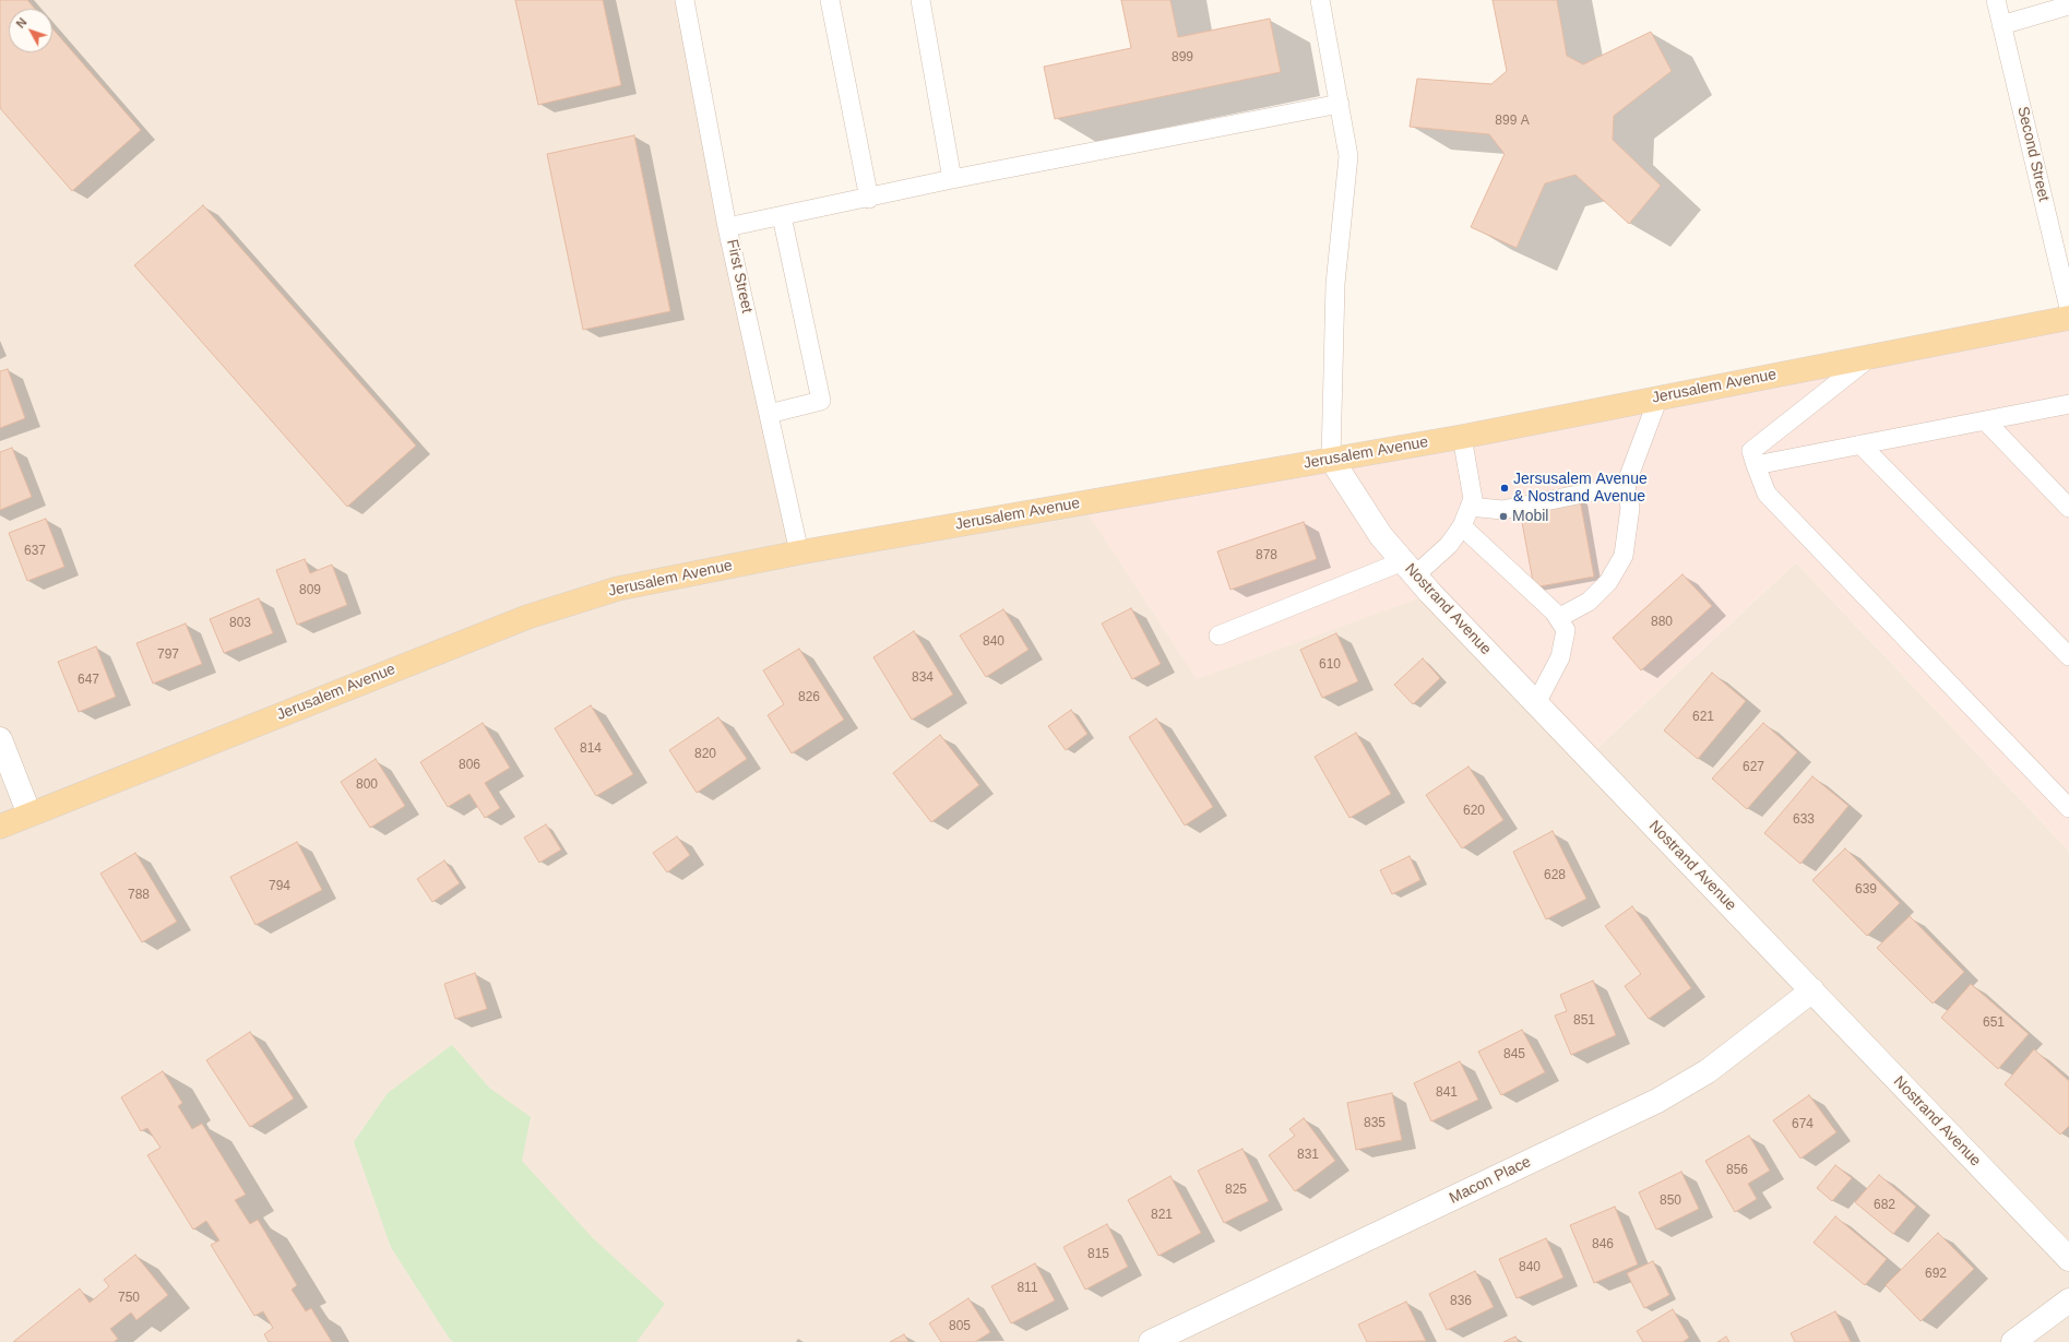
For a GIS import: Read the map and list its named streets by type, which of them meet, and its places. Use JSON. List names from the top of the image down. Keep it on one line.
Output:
{"streets":{"main road":["Jerusalem Avenue"],"street":["Nostrand Avenue","Macon Place"],"lane":["Second Street","First Street"]},"crossings":[["First Street","Jerusalem Avenue"],["Jerusalem Avenue","Nostrand Avenue"],["Nostrand Avenue","Macon Place"]],"places":["Jersusalem Avenue & Nostrand Avenue","Mobil"],"house_numbers":["899","899 A","637","878","809","880","803","840","797","610","834","647","826","621","814","820","806","627","800","620","633","628","794","639","788","851","651","845","841","835","674","831","856","825","850","682","821","846","815","840","692","811","750","836","805"],"north":"top left"}
